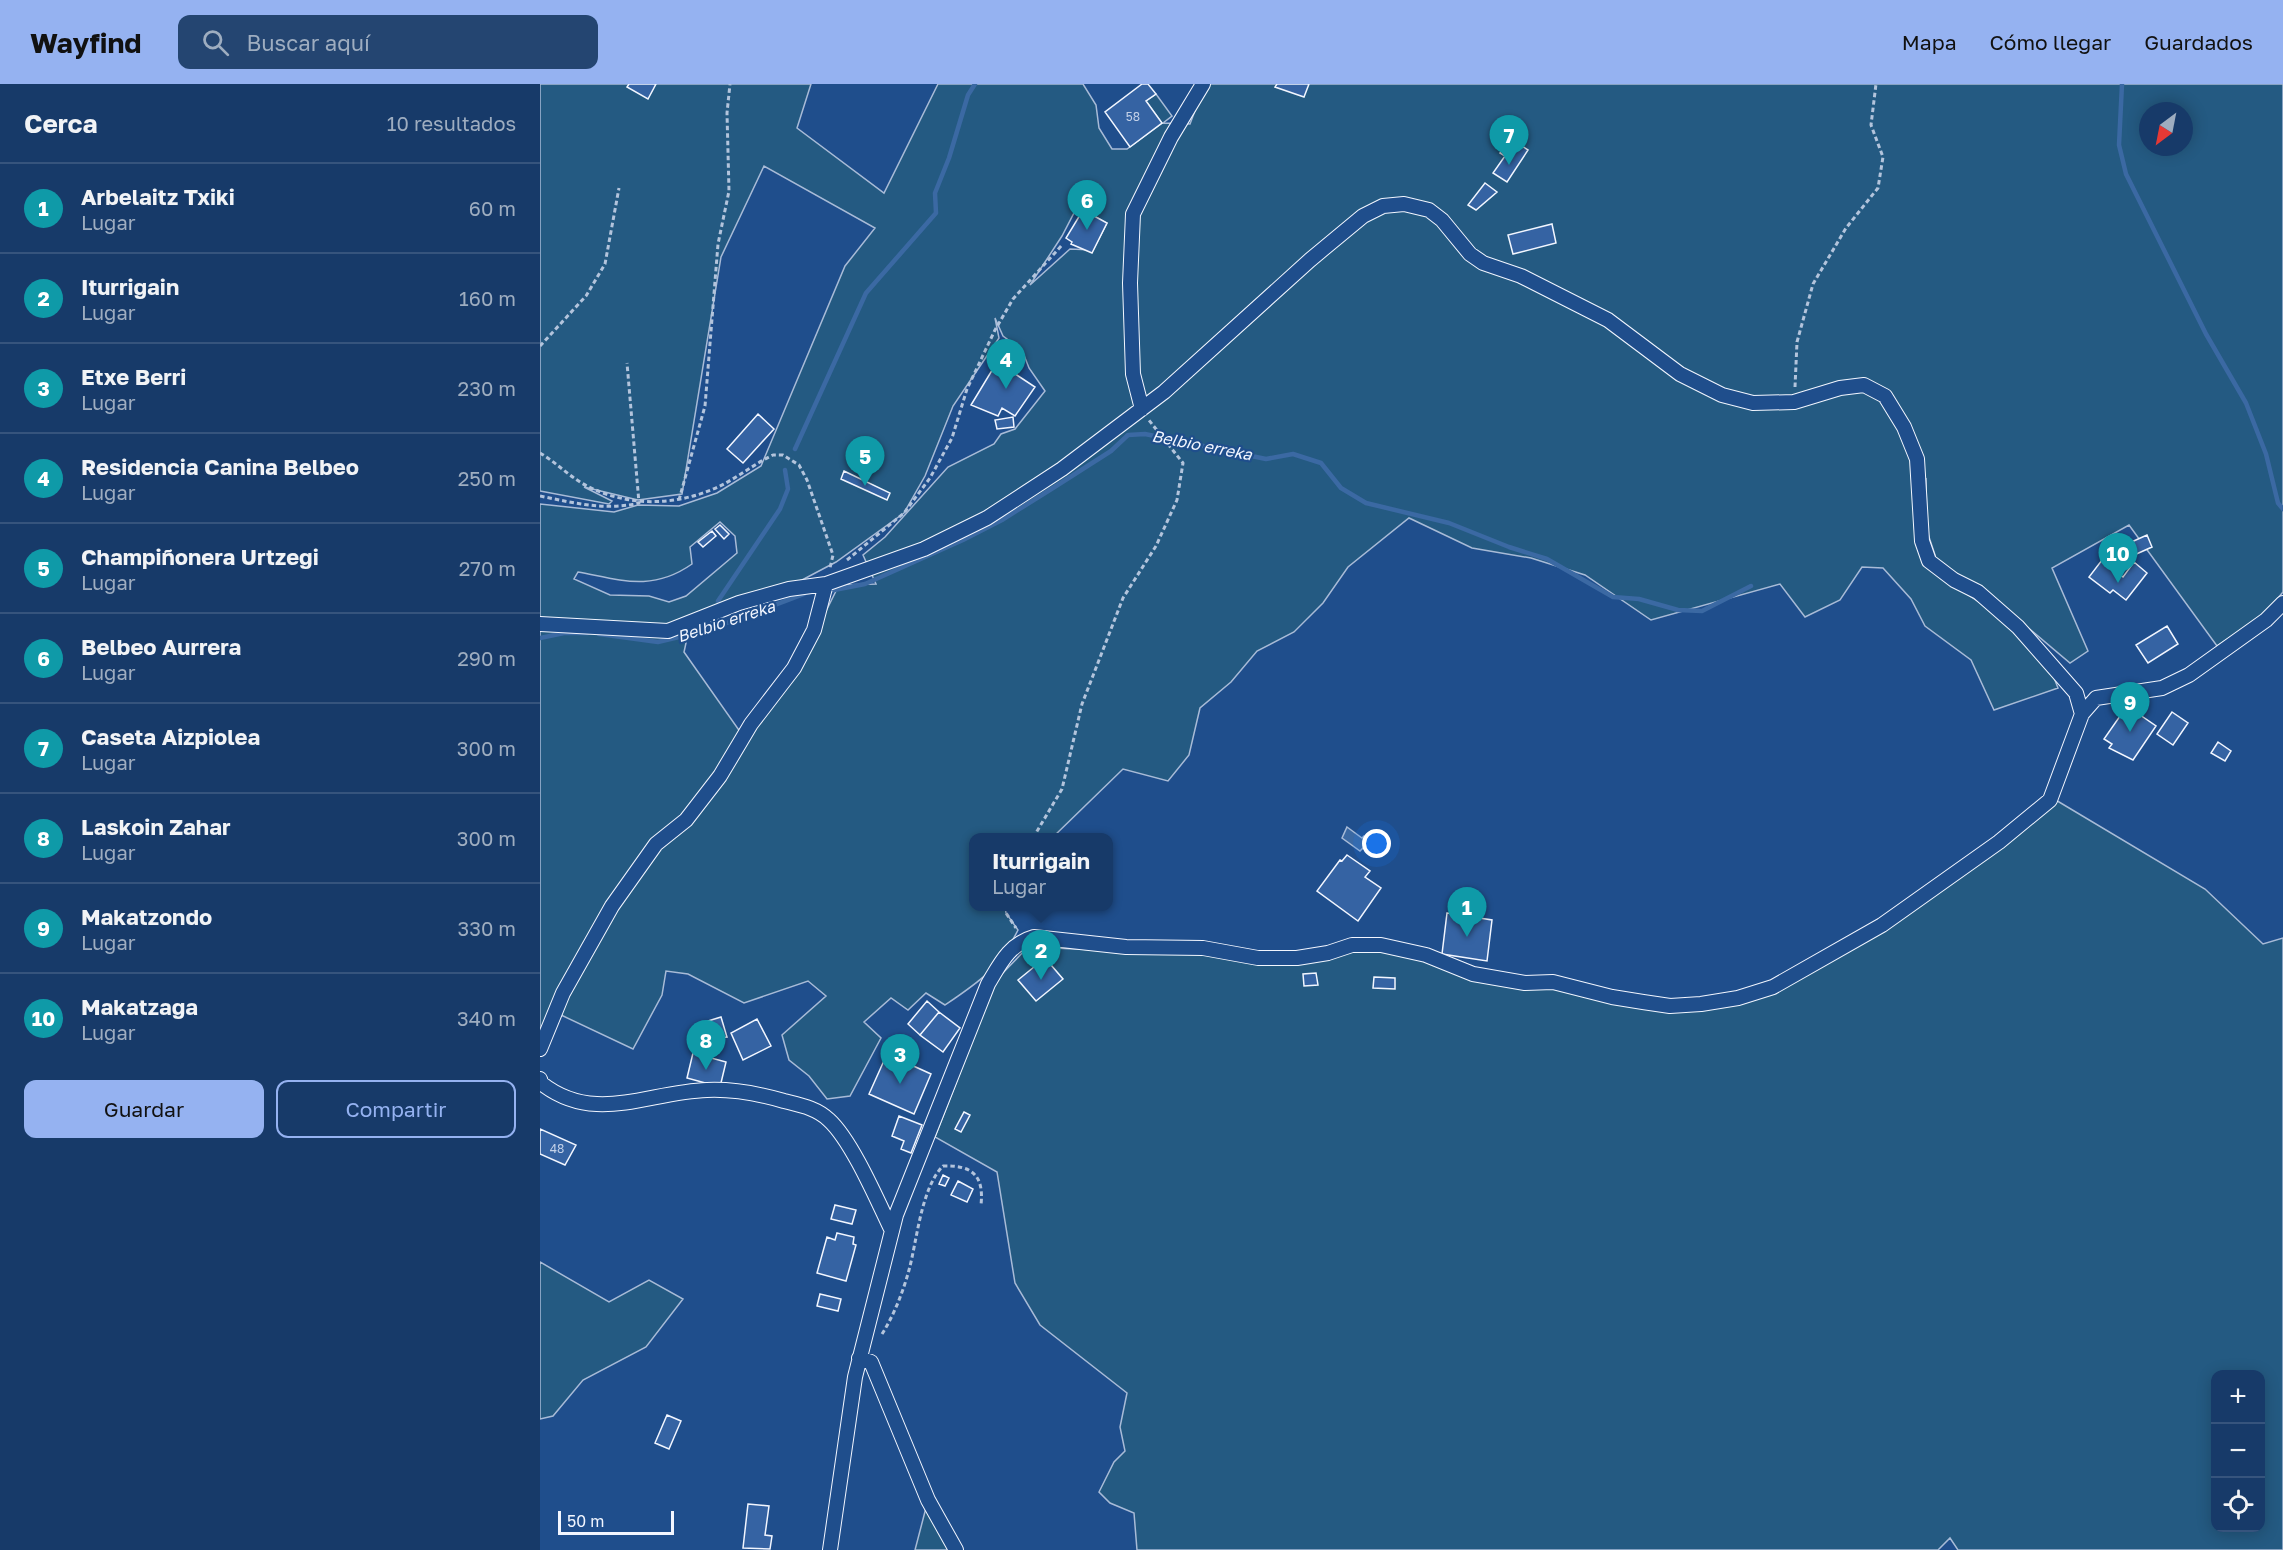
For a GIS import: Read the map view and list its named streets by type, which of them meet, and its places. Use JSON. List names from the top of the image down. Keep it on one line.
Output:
{"water":["Belbio erreka"],"house_numbers":["58","48"],"scale_bar":"50 m","north":"bottom left","page":{"header":"Wayfind","search":"Buscar aquí","nav":["Mapa","Cómo llegar","Guardados"],"heading":["Cerca","10 resultados"],"pins":["7","6","4","5","10","9","1","2","8","3"],"list":[{"mark":"1","name":"Arbelaitz Txiki","note":"Lugar","value":"60 m"},{"mark":"2","name":"Iturrigain","note":"Lugar","value":"160 m"},{"mark":"3","name":"Etxe Berri","note":"Lugar","value":"230 m"},{"mark":"4","name":"Residencia Canina Belbeo","note":"Lugar","value":"250 m"},{"mark":"5","name":"Champiñonera Urtzegi","note":"Lugar","value":"270 m"},{"mark":"6","name":"Belbeo Aurrera","note":"Lugar","value":"290 m"},{"mark":"7","name":"Caseta Aizpiolea","note":"Lugar","value":"300 m"},{"mark":"8","name":"Laskoin Zahar","note":"Lugar","value":"300 m"},{"mark":"9","name":"Makatzondo","note":"Lugar","value":"330 m"},{"mark":"10","name":"Makatzaga","note":"Lugar","value":"340 m"}],"popup":["Iturrigain","Lugar"],"buttons":["Guardar","Compartir"],"map_buttons":["+","−"],"scale":"50 m"}}
